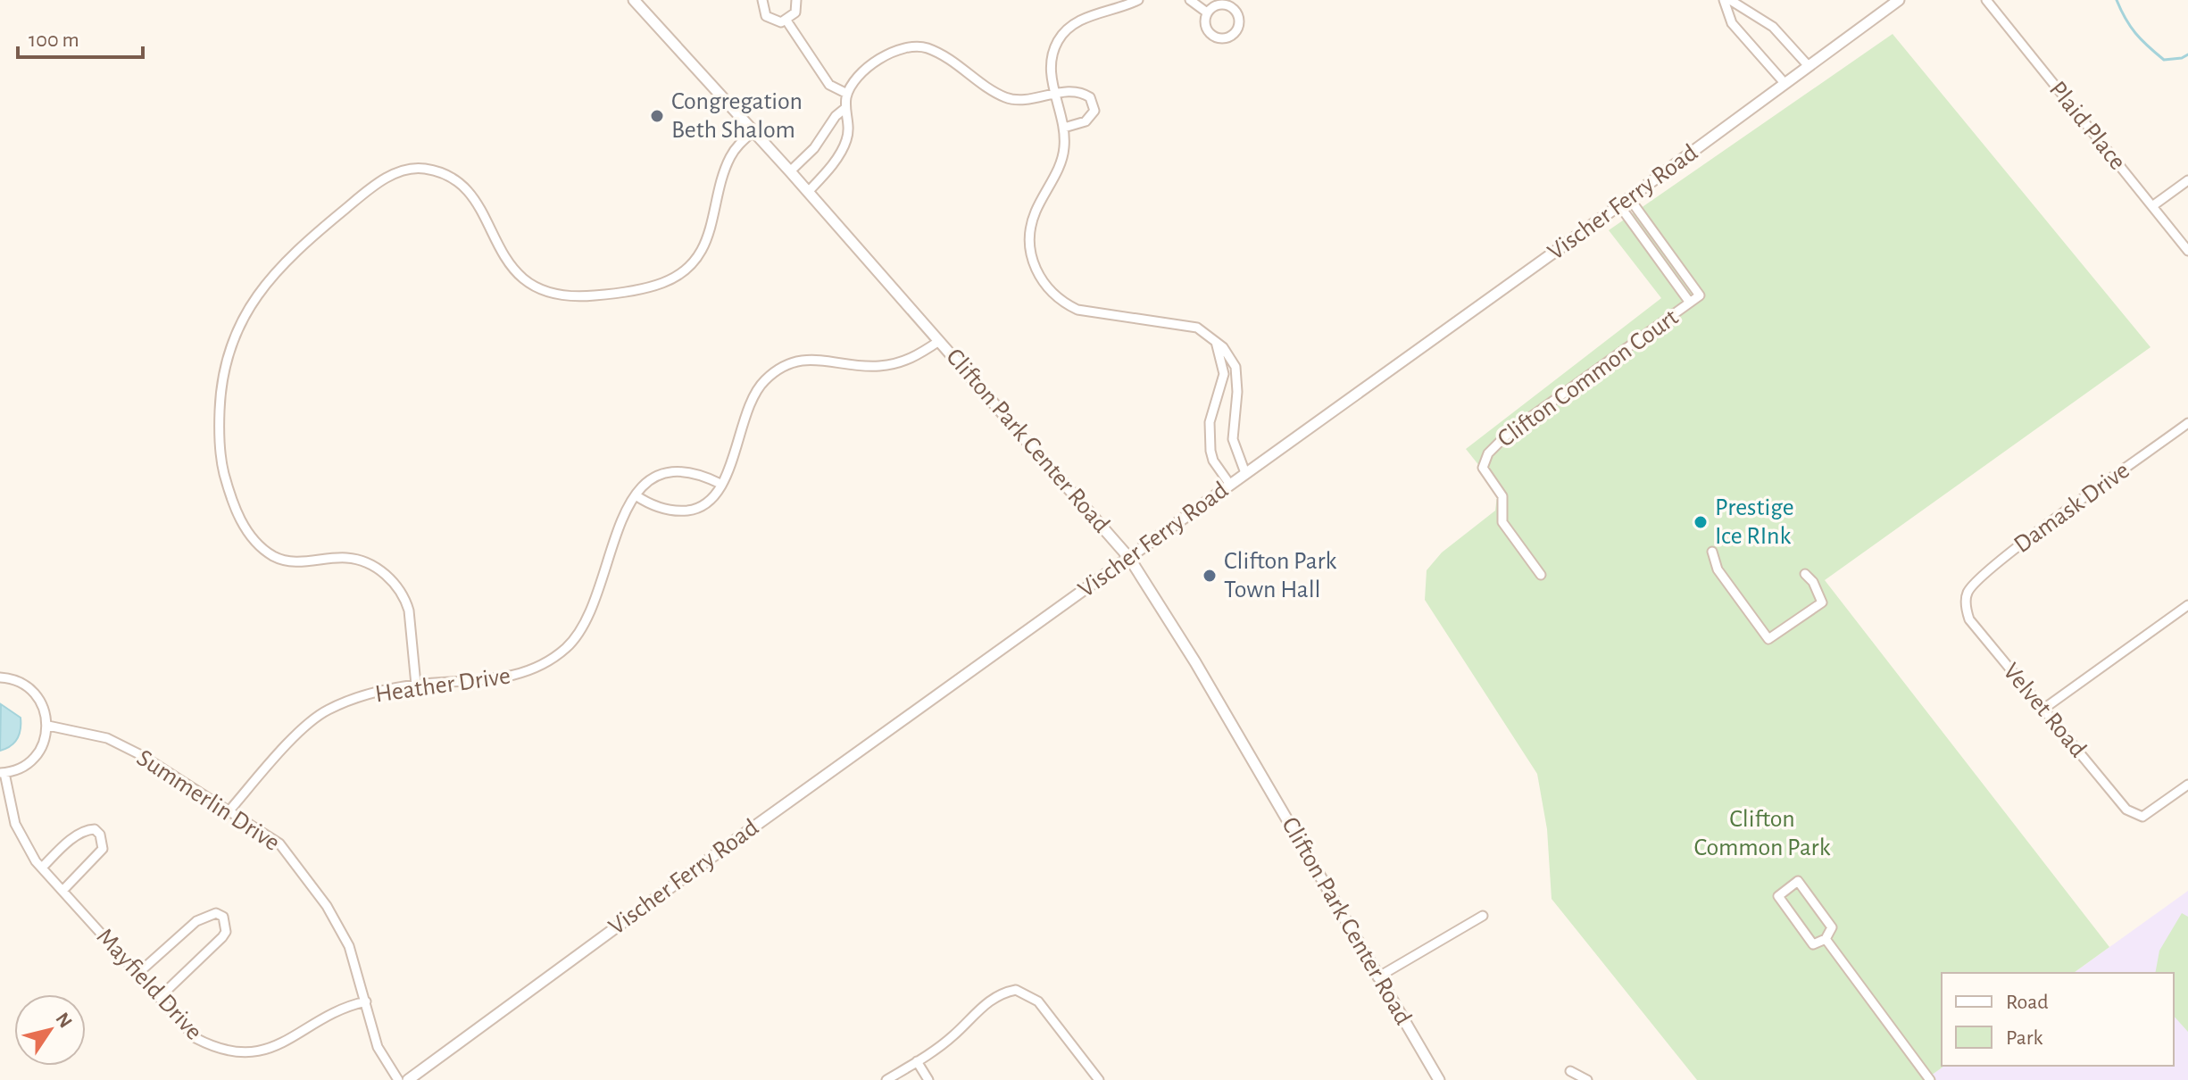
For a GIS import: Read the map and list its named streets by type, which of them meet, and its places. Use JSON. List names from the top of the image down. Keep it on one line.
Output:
{"streets":{"street":["Plaid Place","Vischer Ferry Road","Clifton Common Court","Clifton Park Center Road","Damask Drive","Heather Drive","Velvet Road","Summerlin Drive","Mayfield Drive"]},"crossings":[["Vischer Ferry Road","Clifton Common Court"],["Vischer Ferry Road","Clifton Park Center Road"],["Damask Drive","Velvet Road"],["Heather Drive","Summerlin Drive"],["Summerlin Drive","Mayfield Drive"]],"parks":["Clifton Common Park"],"places":["Congregation Beth Shalom","Prestige Ice RInk","Clifton Park Town Hall"],"legend":["Road","Park"],"scale_bar":"100 m","north":"top right"}
